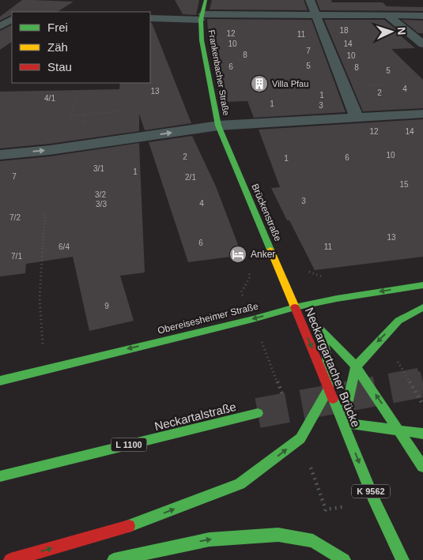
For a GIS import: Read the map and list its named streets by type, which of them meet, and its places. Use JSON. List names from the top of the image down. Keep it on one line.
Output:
{"streets":{"main road":["Frankenbacher Straße","Brückenstraße","Obereisesheimer Straße","Neckargartacher Brücke","Neckartalstraße","L 1100","K 9562"]},"crossings":[["Frankenbacher Straße","Brückenstraße"],["Brückenstraße","Obereisesheimer Straße"],["Brückenstraße","Neckargartacher Brücke"],["Obereisesheimer Straße","Neckargartacher Brücke"]],"one_way":["Obereisesheimer Straße"],"places":{"building":["Villa Pfau"],"hotel":["Anker"]},"house_numbers":["18","12","11","10","14","7","8","10","5","6","8","5","4","13","2","1","4/1","1","3","12","14","10","2","6","1","3/1","1","7","2/1","15","3/2","3","4","3/3","7/2","13","6","6/4","11","7/1","9"],"legend":["Frei","Zäh","Stau"],"north":"right"}
